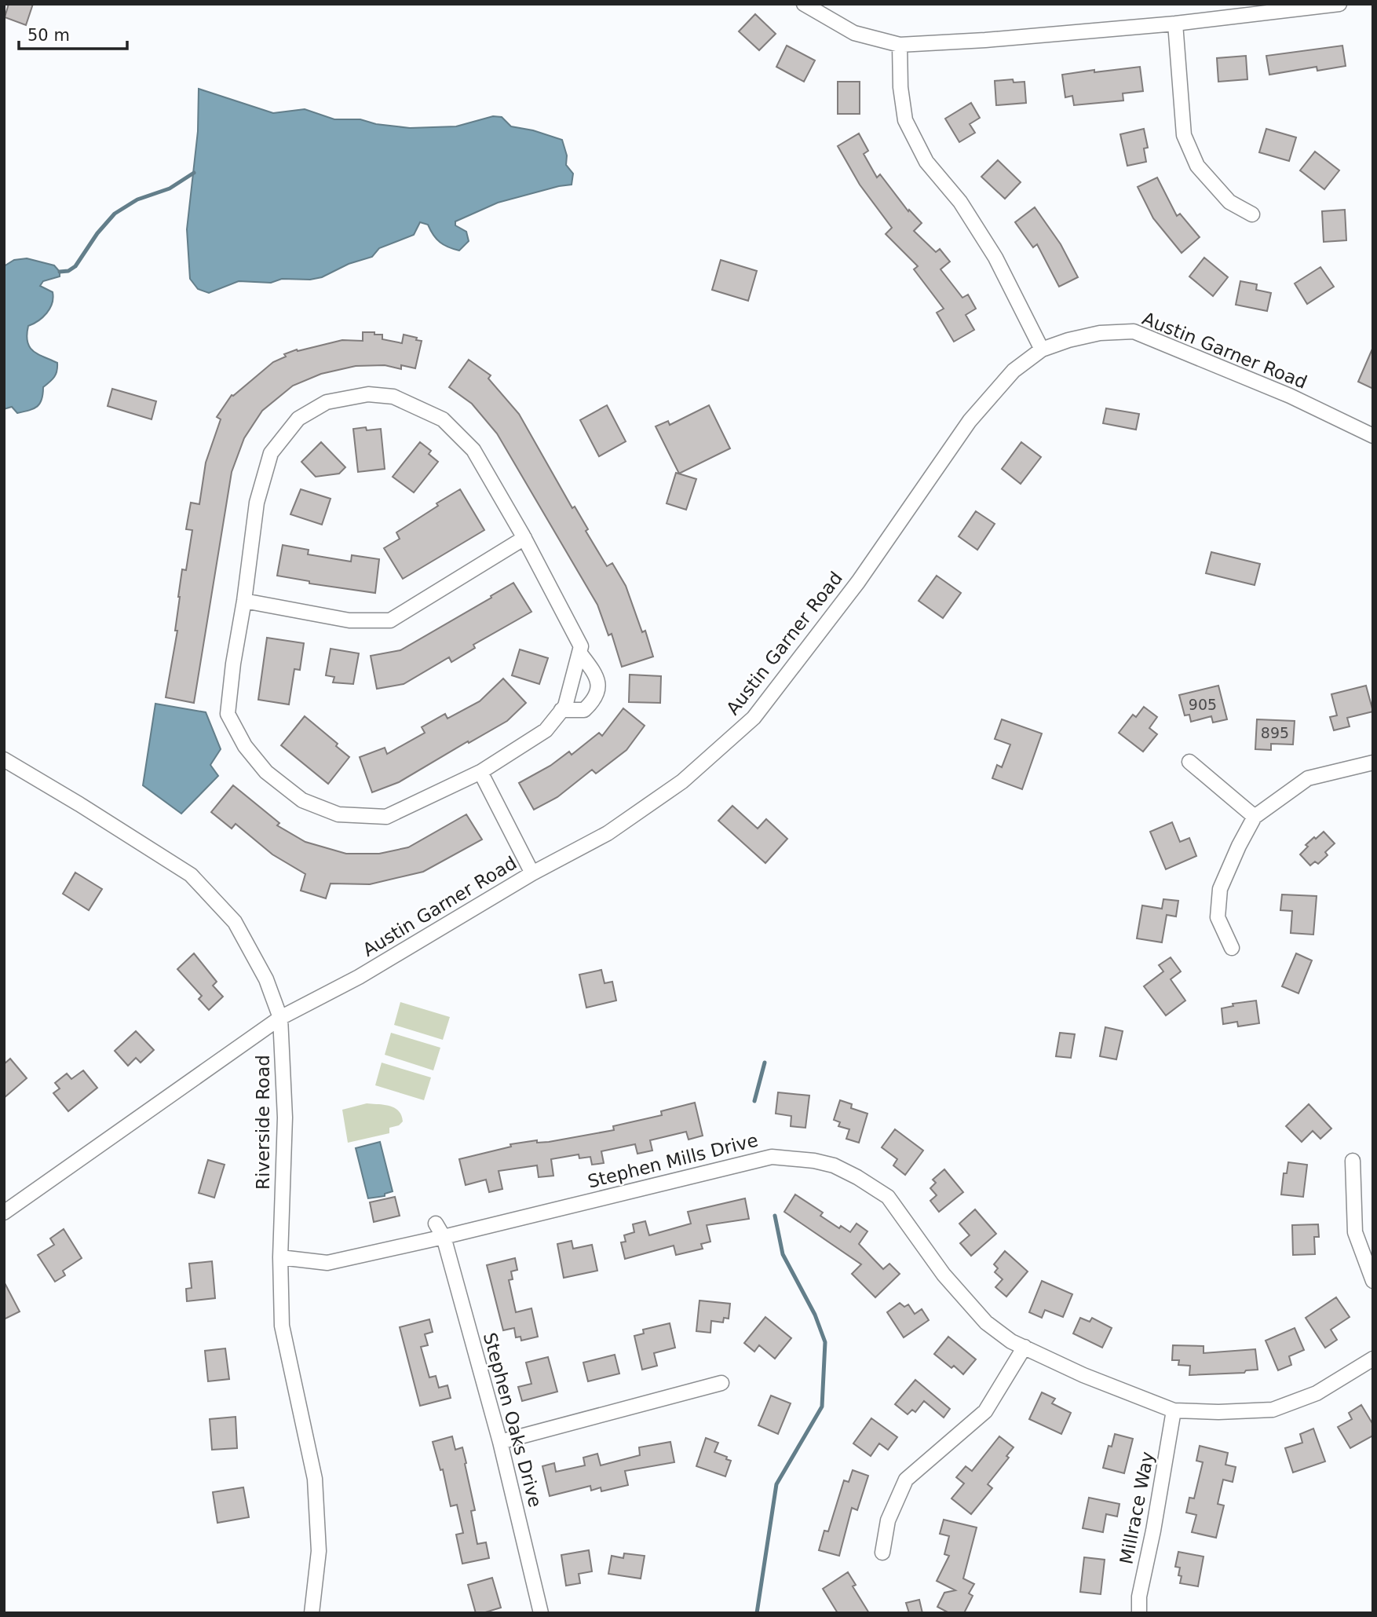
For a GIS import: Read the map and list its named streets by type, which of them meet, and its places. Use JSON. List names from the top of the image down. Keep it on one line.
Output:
{"streets":{"street":["Austin Garner Road","Riverside Road","Stephen Mills Drive","Stephen Oaks Drive","Millrace Way"]},"crossings":[["Austin Garner Road","Riverside Road"],["Riverside Road","Stephen Mills Drive"],["Stephen Mills Drive","Stephen Oaks Drive"],["Stephen Mills Drive","Millrace Way"]],"house_numbers":["905","895"],"scale_bar":"50 m"}
